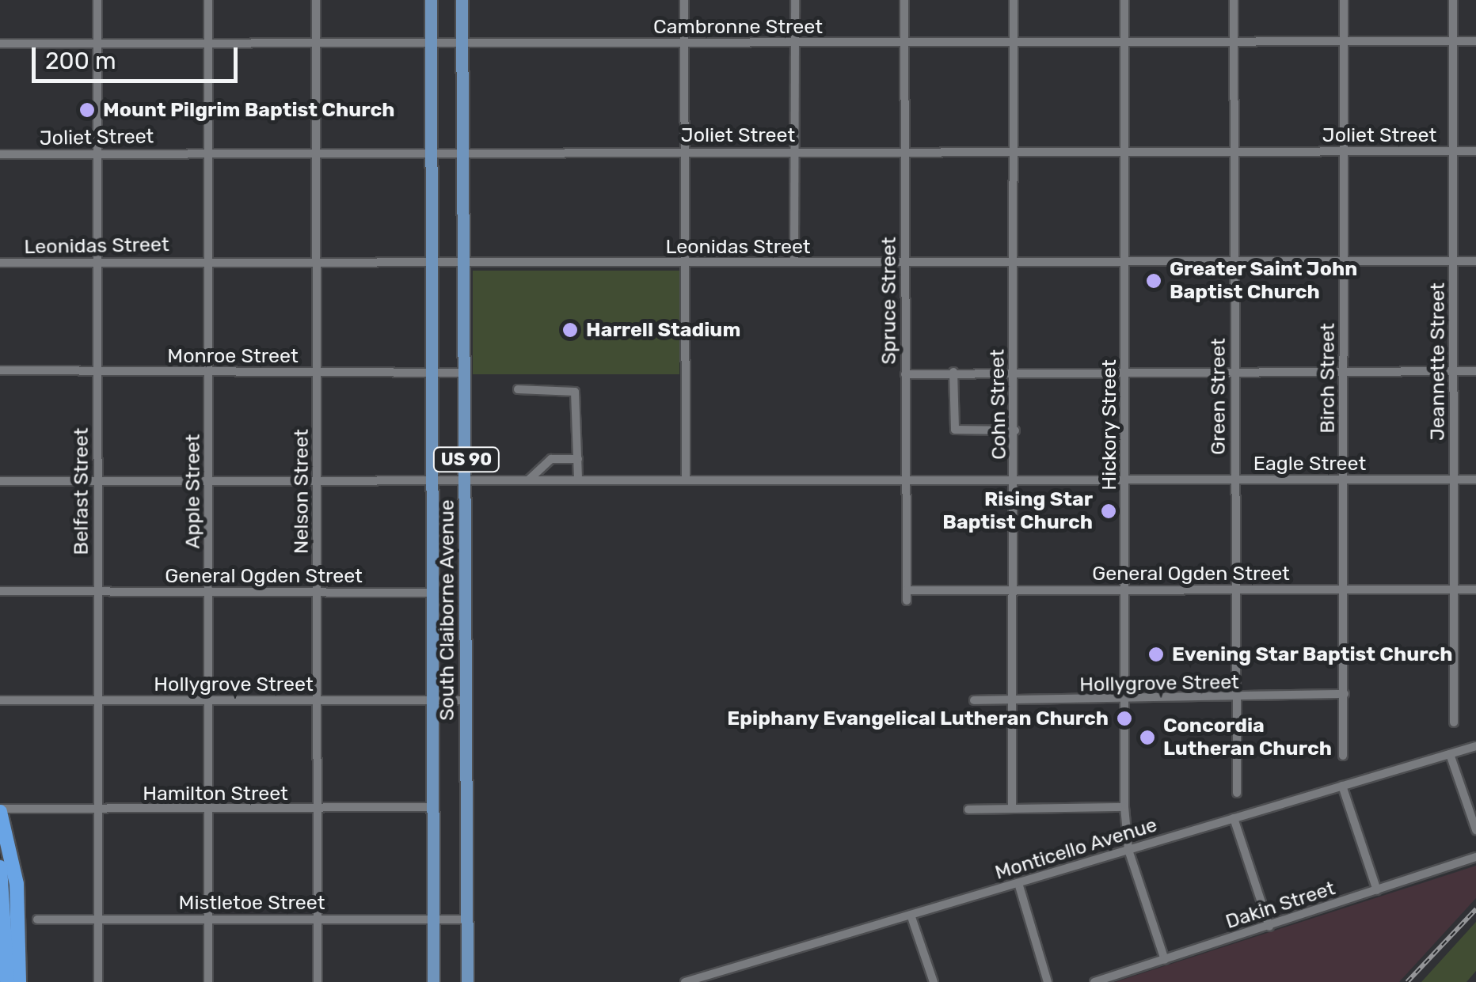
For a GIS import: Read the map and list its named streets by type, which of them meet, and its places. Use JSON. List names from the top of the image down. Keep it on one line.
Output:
{"streets":{"main road":["US 90","South Claiborne Avenue"],"street":["Cambronne Street","Joliet Street","Leonidas Street","Spruce Street","Monroe Street","Jeannette Street","Birch Street","Green Street","Cohn Street","Hickory Street","Eagle Street","Belfast Street","Apple Street","Nelson Street","General Ogden Street","Hollygrove Street","Hamilton Street","Monticello Avenue","Mistletoe Street","Dakin Street"]},"crossings":[["Cambronne Street","Spruce Street"],["Cambronne Street","Jeannette Street"],["Cambronne Street","Birch Street"],["Cambronne Street","Green Street"],["Cambronne Street","Cohn Street"],["Cambronne Street","Hickory Street"],["Cambronne Street","Belfast Street"],["Cambronne Street","Apple Street"],["Cambronne Street","Nelson Street"],["Cambronne Street","South Claiborne Avenue"],["Joliet Street","Spruce Street"],["Joliet Street","Jeannette Street"],["Joliet Street","Birch Street"],["Joliet Street","Green Street"],["Joliet Street","Cohn Street"],["Joliet Street","Hickory Street"],["Joliet Street","Belfast Street"],["Joliet Street","Apple Street"],["Joliet Street","Nelson Street"],["Joliet Street","South Claiborne Avenue"],["Leonidas Street","Spruce Street"],["Leonidas Street","Jeannette Street"],["Leonidas Street","Birch Street"],["Leonidas Street","Green Street"],["Leonidas Street","Cohn Street"],["Leonidas Street","Hickory Street"],["Leonidas Street","Belfast Street"],["Leonidas Street","Apple Street"],["Leonidas Street","Nelson Street"],["Leonidas Street","South Claiborne Avenue"],["Spruce Street","Eagle Street"],["Spruce Street","General Ogden Street"],["Monroe Street","Belfast Street"],["Monroe Street","Apple Street"],["Monroe Street","Nelson Street"],["Monroe Street","South Claiborne Avenue"],["Jeannette Street","Eagle Street"],["Jeannette Street","General Ogden Street"],["Birch Street","Eagle Street"],["Birch Street","General Ogden Street"],["Birch Street","Hollygrove Street"],["Green Street","Eagle Street"],["Green Street","General Ogden Street"],["Green Street","Hollygrove Street"],["Cohn Street","Eagle Street"],["Cohn Street","General Ogden Street"],["Cohn Street","Hollygrove Street"],["Hickory Street","Eagle Street"],["Hickory Street","General Ogden Street"],["Hickory Street","Hollygrove Street"],["Hickory Street","Monticello Avenue"],["Hickory Street","Dakin Street"],["Eagle Street","South Claiborne Avenue"],["Belfast Street","General Ogden Street"],["Belfast Street","Hollygrove Street"],["Belfast Street","Hamilton Street"],["Belfast Street","Mistletoe Street"],["Apple Street","General Ogden Street"],["Apple Street","Hollygrove Street"],["Apple Street","Hamilton Street"],["Apple Street","Mistletoe Street"],["Nelson Street","General Ogden Street"],["Nelson Street","Hollygrove Street"],["Nelson Street","Hamilton Street"],["Nelson Street","Mistletoe Street"],["General Ogden Street","South Claiborne Avenue"],["South Claiborne Avenue","Hollygrove Street"],["South Claiborne Avenue","Hamilton Street"],["South Claiborne Avenue","Mistletoe Street"]],"places":["Mount Pilgrim Baptist Church","Greater Saint John Baptist Church","Harrell Stadium","Rising Star Baptist Church","Evening Star Baptist Church","Epiphany Evangelical Lutheran Church","Concordia Lutheran Church"],"scale_bar":"200 m"}
